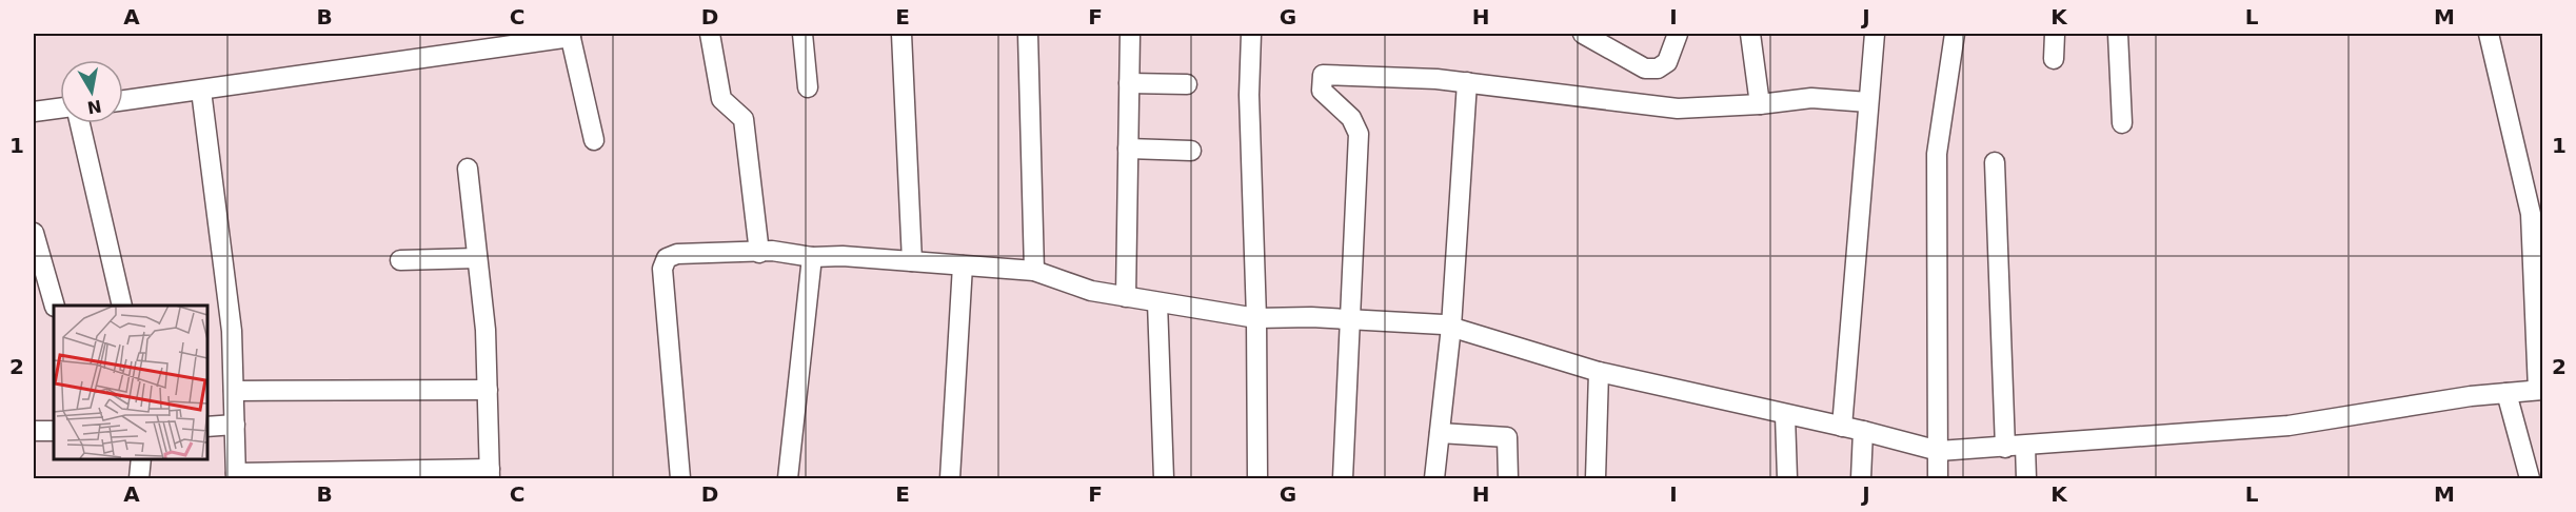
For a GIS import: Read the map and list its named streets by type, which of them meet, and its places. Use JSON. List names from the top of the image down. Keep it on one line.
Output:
{"north":"bottom","grid":{"columns":["A","B","C","D","E","F","G","H","I","J","K","L","M"],"rows":["1","2"]}}
